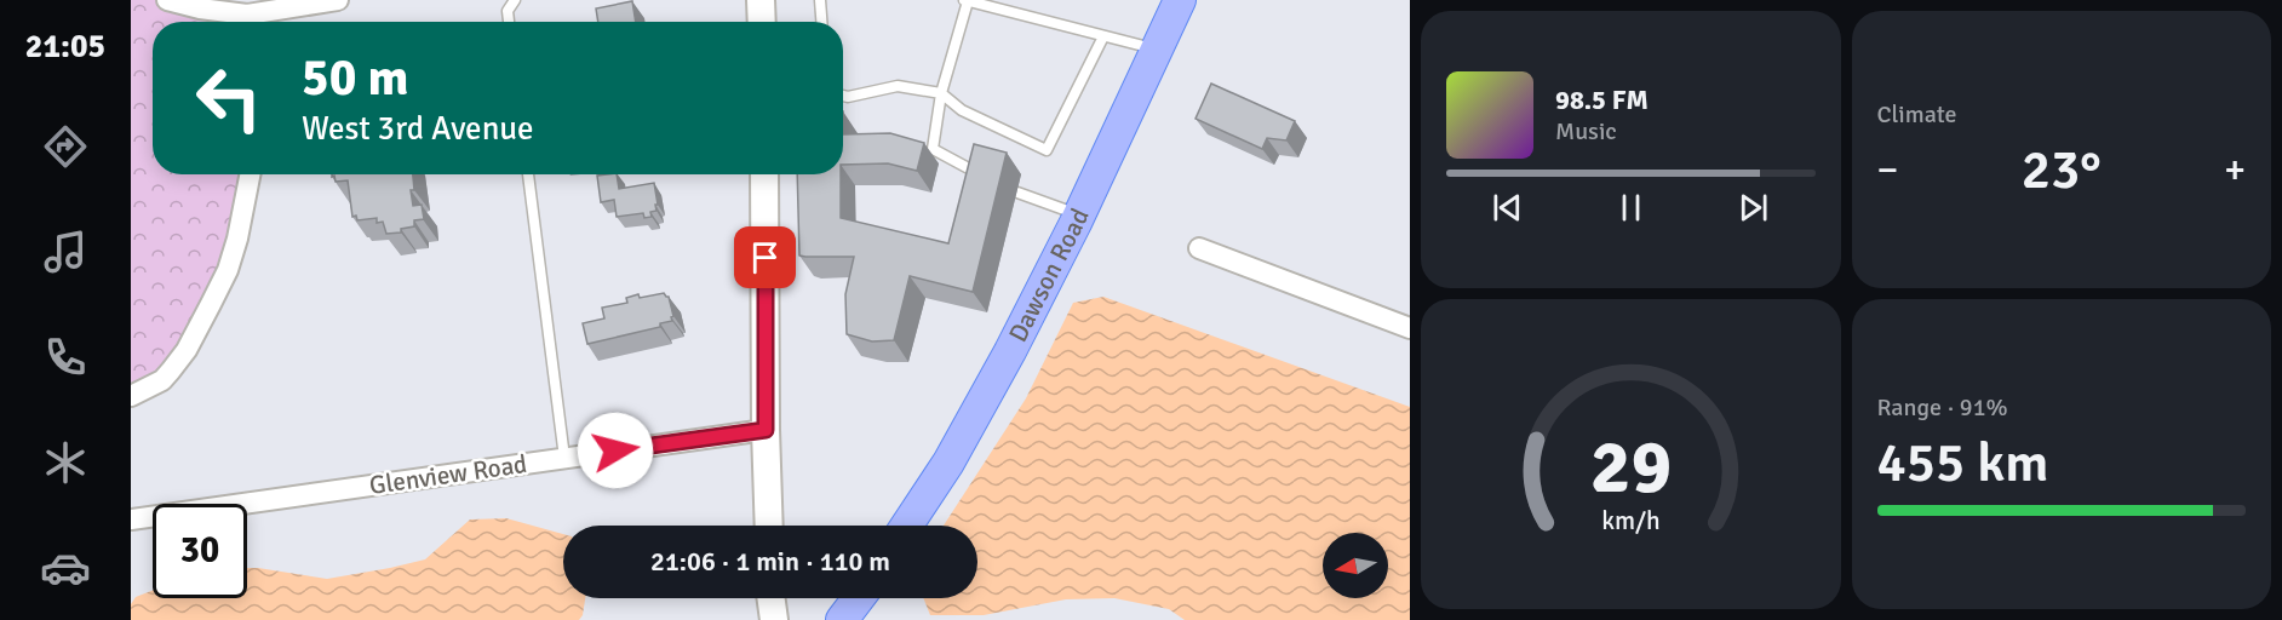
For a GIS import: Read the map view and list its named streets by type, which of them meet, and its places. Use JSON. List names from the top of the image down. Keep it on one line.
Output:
{"streets":{"main road":["Dawson Road"],"street":["Glenview Road"]},"north":"left","page":{"tabs":"21:05","tile":["Climate",["Range · 91%","455 km"]],"turn":["50 m","West 3rd Avenue"],"song":["98.5 FM","Music"],"heat":["−","23°","+"],"limit":"30","trip":"21:06 · 1 min · 110 m","gauge":["29","km/h"]}}
